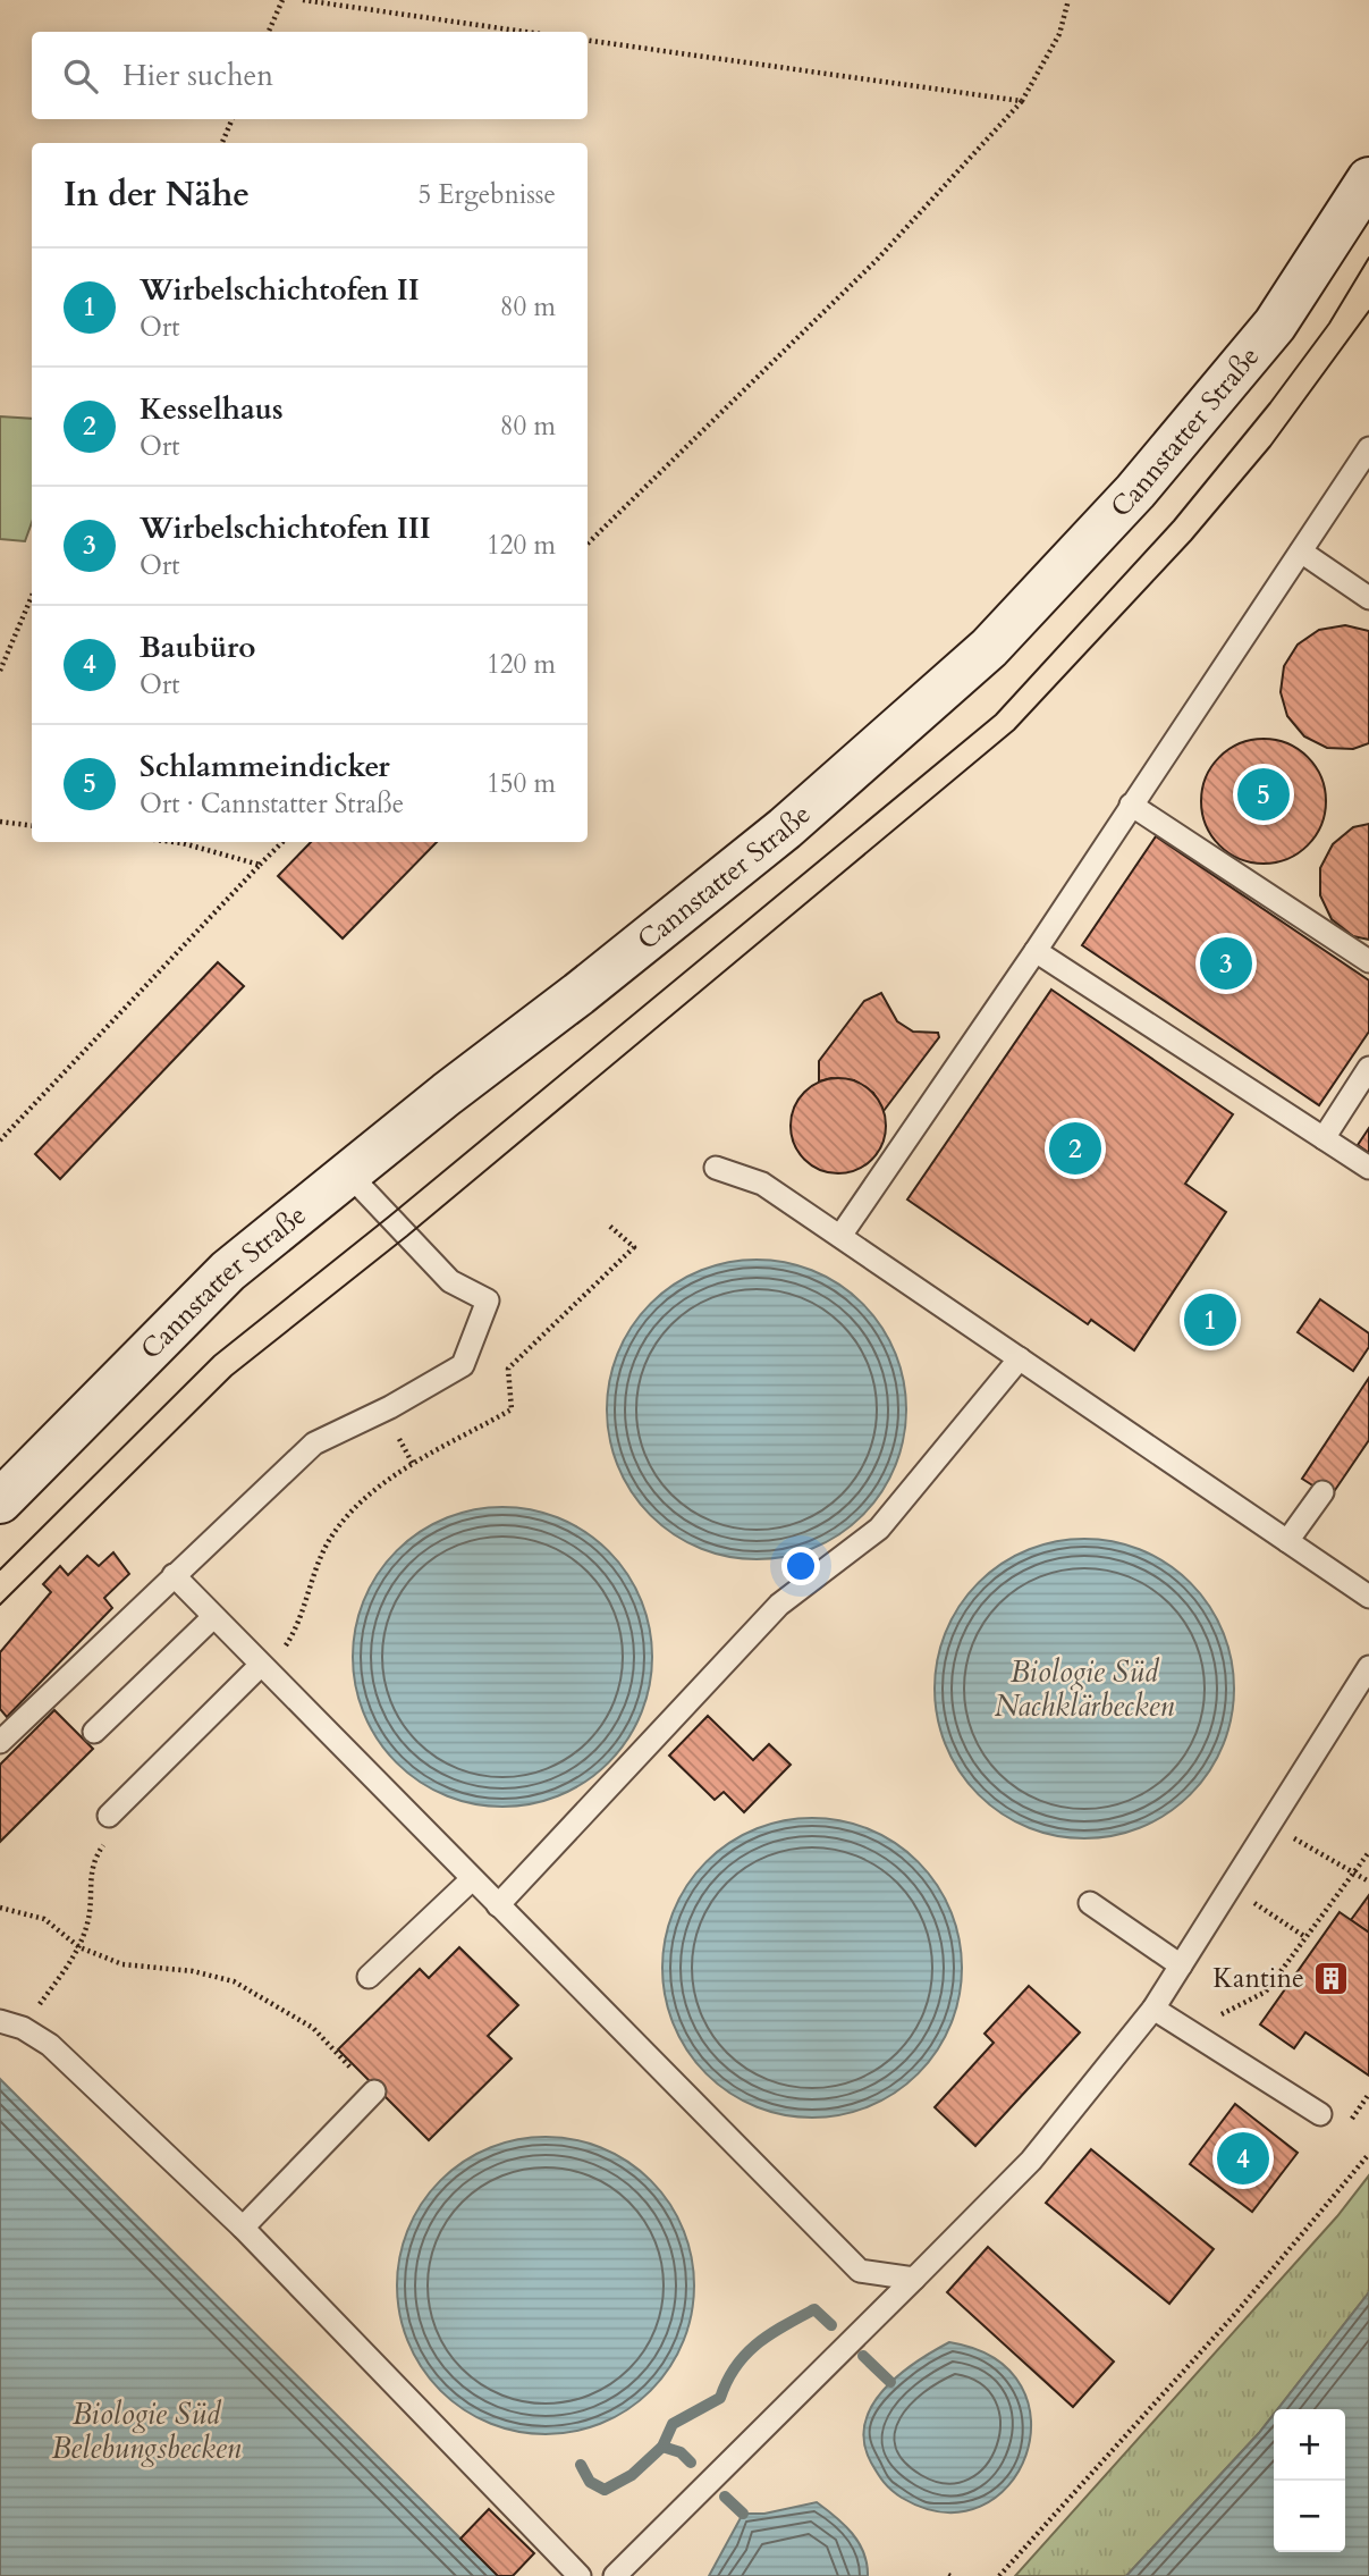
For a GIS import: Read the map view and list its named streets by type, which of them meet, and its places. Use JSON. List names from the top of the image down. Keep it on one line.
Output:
{"streets":{"main road":["Cannstatter Straße"]},"water":["Biologie Süd Nachklärbecken","Biologie Süd Belebungsbecken"],"places":{"building":["Kantine"]},"page":{"search":"Hier suchen","heading":["In der Nähe","5 Ergebnisse"],"list":[{"mark":"1","name":"Wirbelschichtofen II","note":"Ort","value":"80 m"},{"mark":"2","name":"Kesselhaus","note":"Ort","value":"80 m"},{"mark":"3","name":"Wirbelschichtofen III","note":"Ort","value":"120 m"},{"mark":"4","name":"Baubüro","note":"Ort","value":"120 m"},{"mark":"5","name":"Schlammeindicker","note":"Ort · Cannstatter Straße","value":"150 m"}],"pins":["5","3","2","1","4"],"map_buttons":["+","−"]}}
